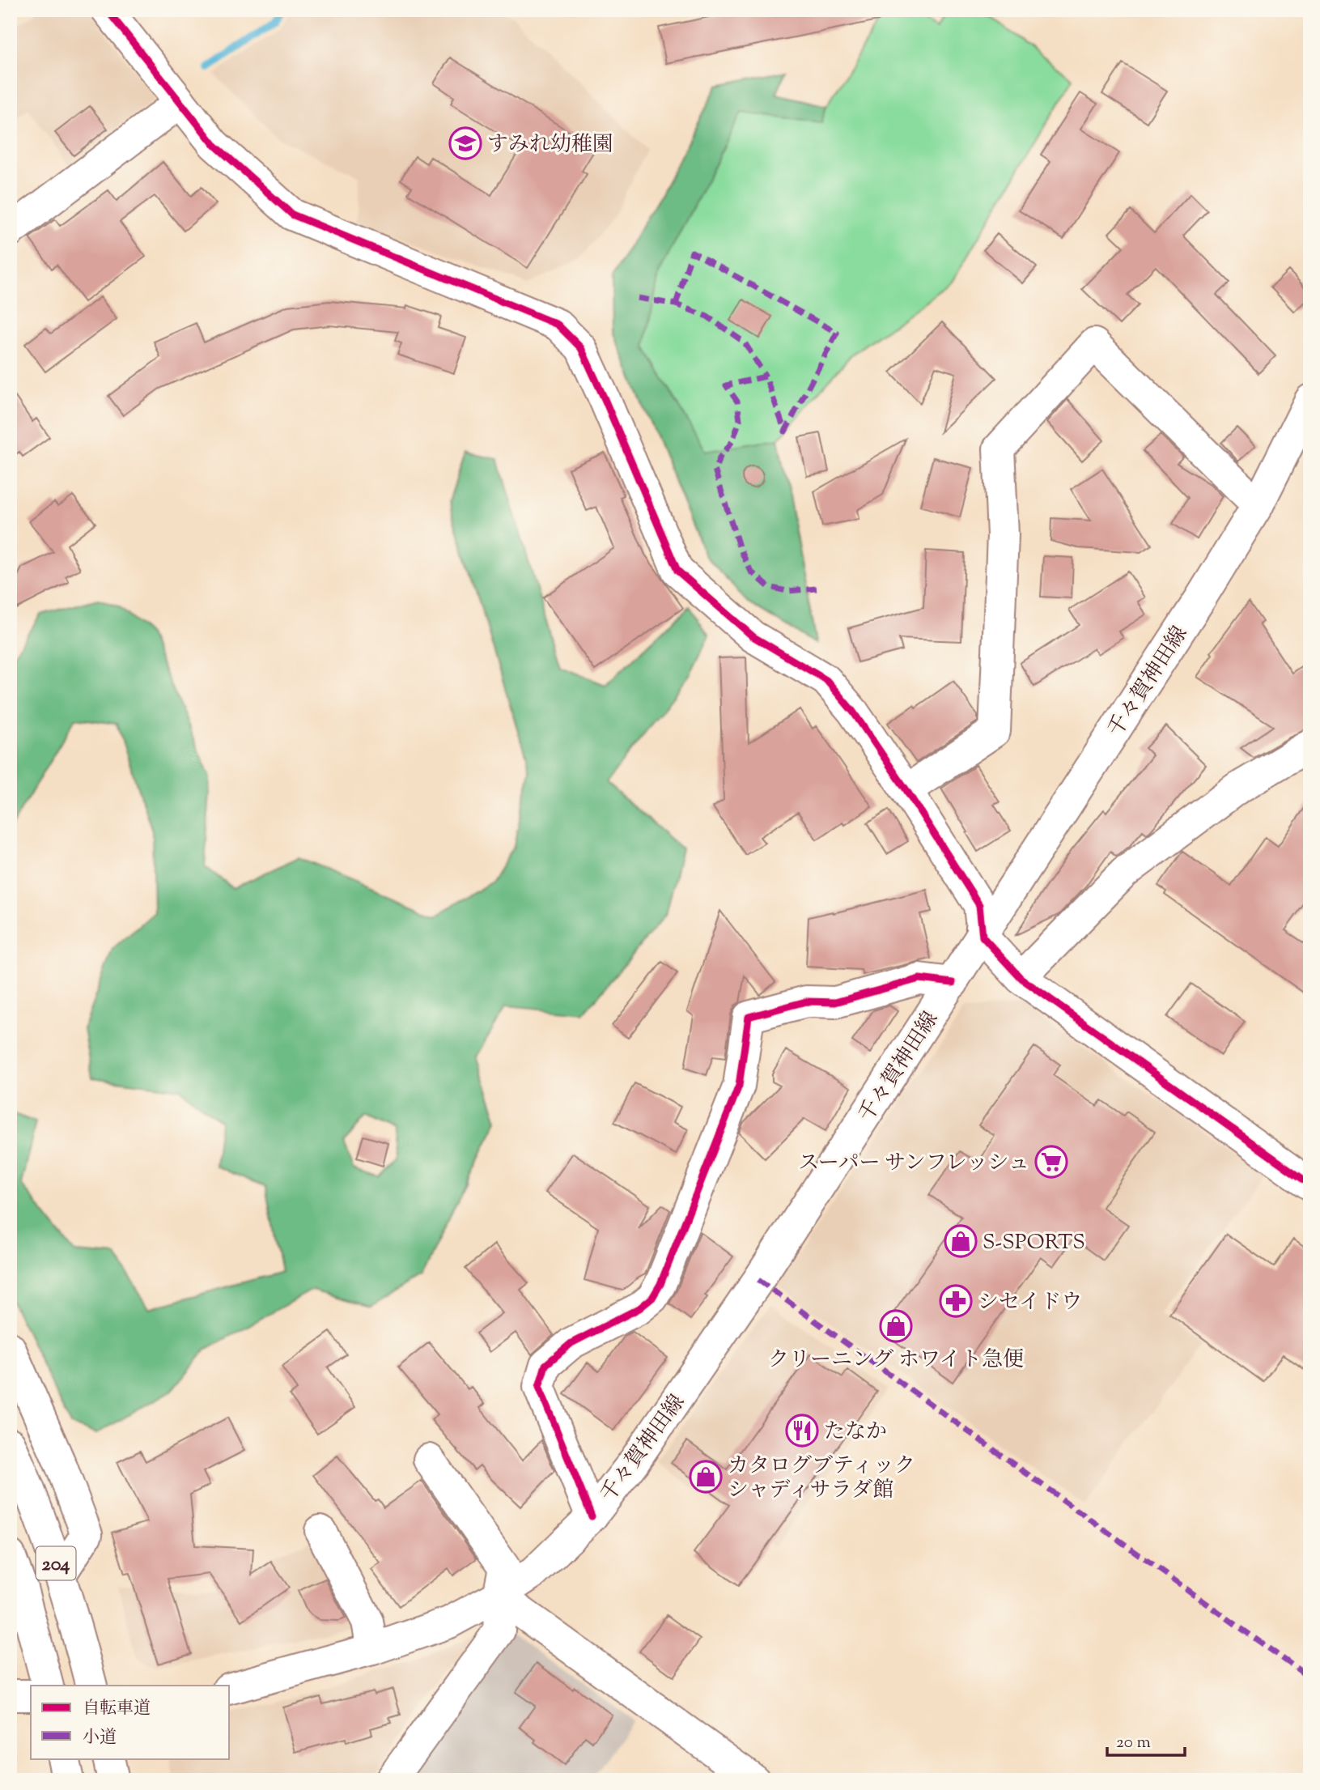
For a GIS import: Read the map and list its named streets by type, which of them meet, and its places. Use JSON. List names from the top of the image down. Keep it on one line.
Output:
{"streets":{"main road":["千々賀神田線","204"]},"places":{"school or university":["すみれ幼稚園"],"supermarket":["スーパー サンフレッシュ"],"shop":["S-SPORTS","クリーニング ホワイト急便","カタログブティック シャディサラダ館"],"pharmacy":["シセイドウ"],"restaurant":["たなか"]},"legend":["自転車道","小道"],"scale_bar":"20 m"}
